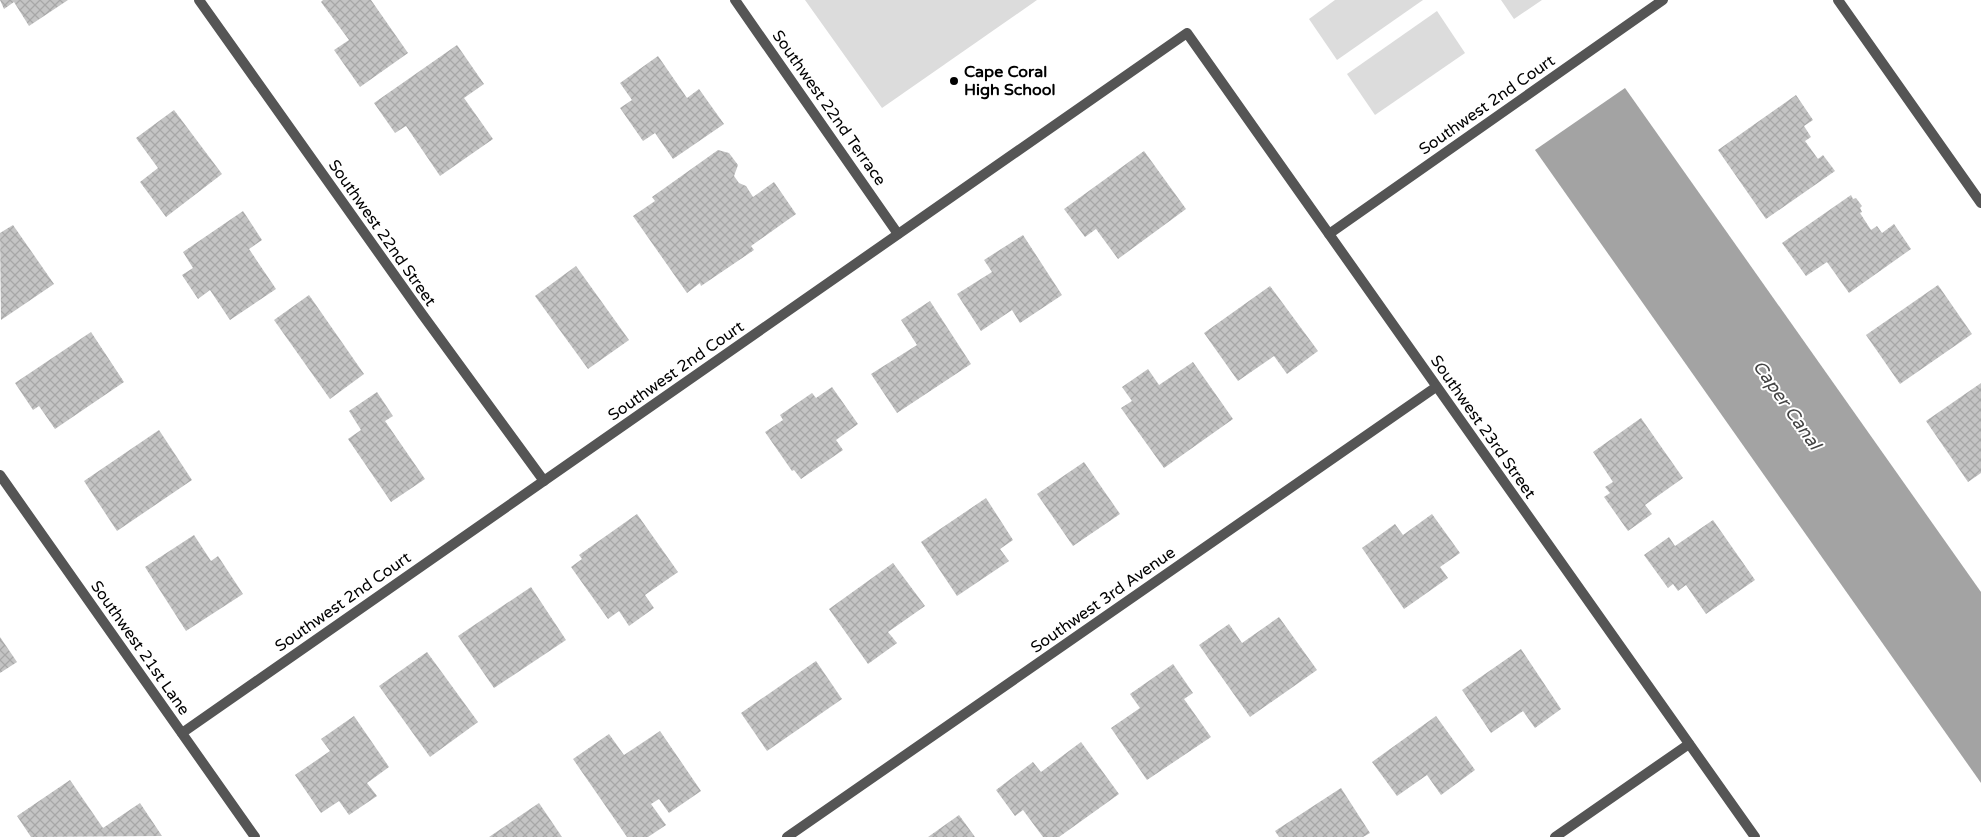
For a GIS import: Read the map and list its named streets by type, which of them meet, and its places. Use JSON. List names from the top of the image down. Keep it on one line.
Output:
{"streets":{"street":["Southwest 2nd Court","Southwest 22nd Terrace","Southwest 22nd Street","Southwest 23rd Street","Southwest 3rd Avenue","Southwest 21st Lane"]},"crossings":[["Southwest 2nd Court","Southwest 22nd Terrace"],["Southwest 2nd Court","Southwest 22nd Street"],["Southwest 2nd Court","Southwest 23rd Street"],["Southwest 2nd Court","Southwest 21st Lane"],["Southwest 23rd Street","Southwest 3rd Avenue"]],"water":["Caper Canal"],"places":["Cape Coral High School"]}
